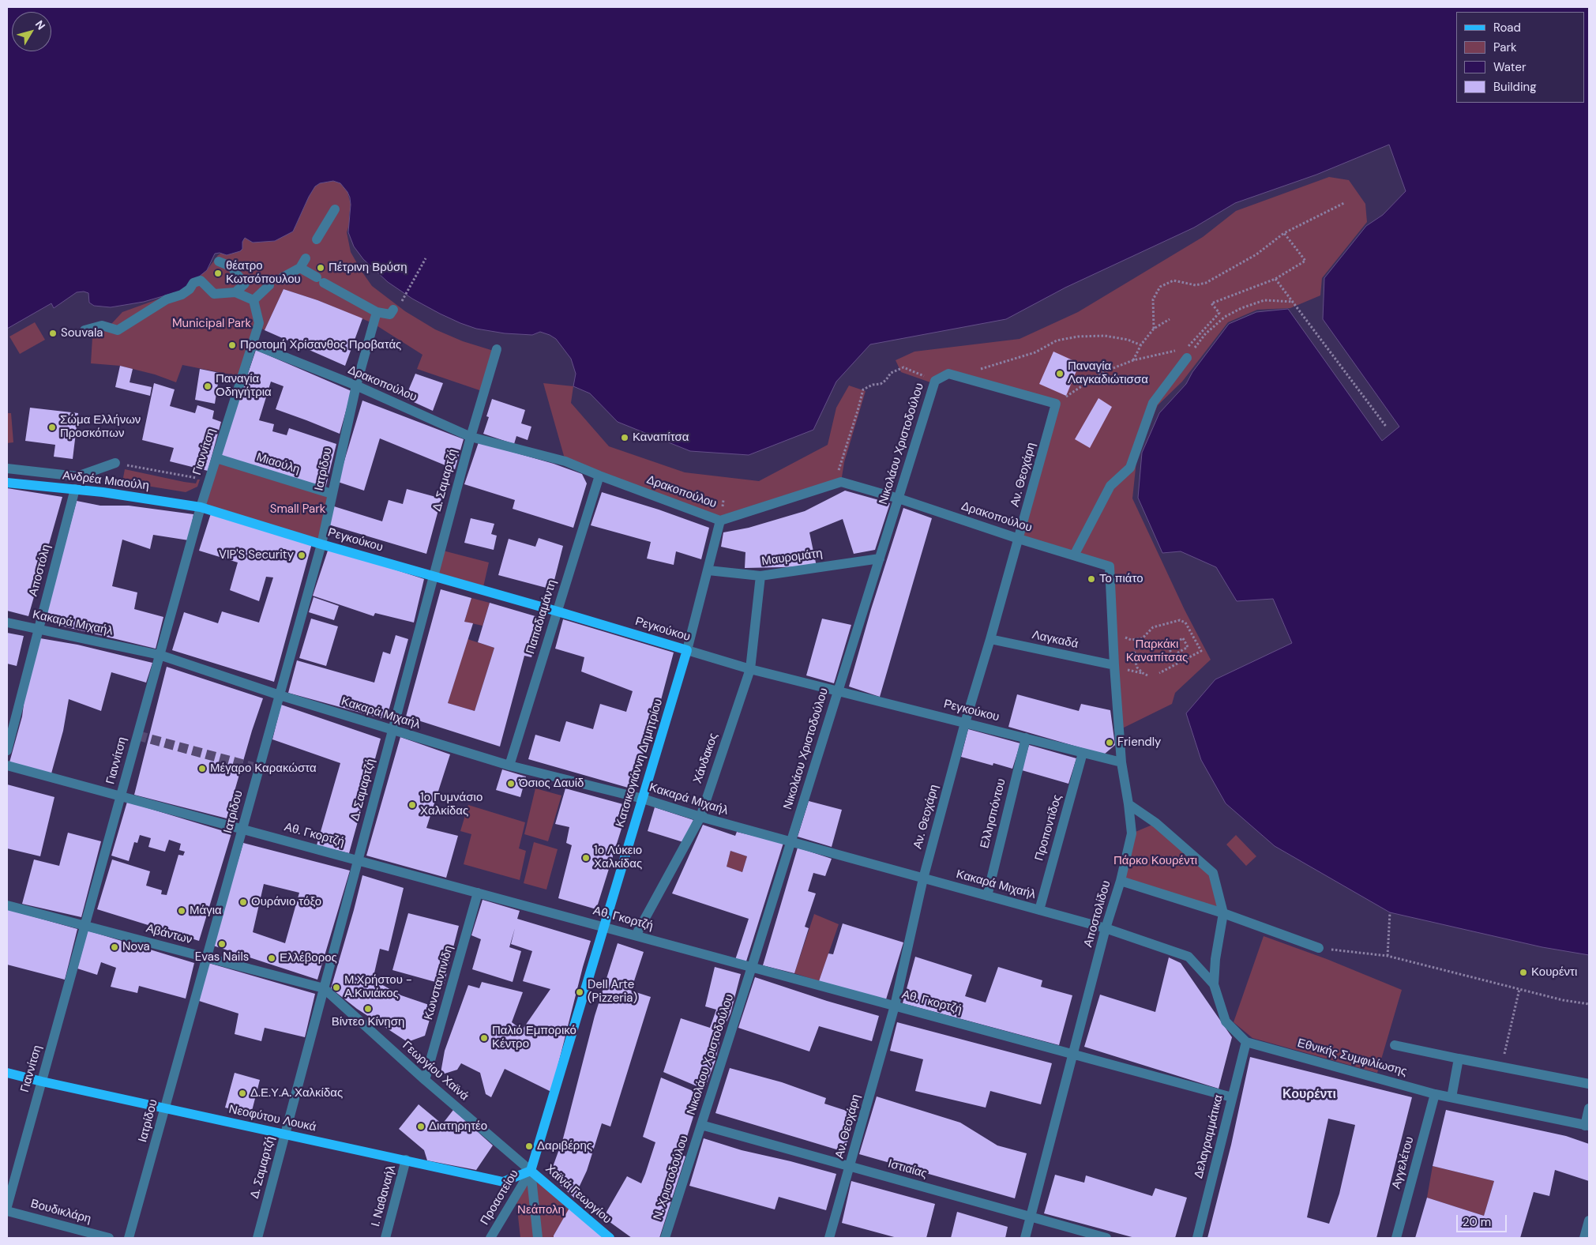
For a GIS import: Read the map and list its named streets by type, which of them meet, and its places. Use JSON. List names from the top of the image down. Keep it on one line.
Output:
{"streets":{"main road":["Ανδρέα Μιαούλη","Ρεγκούκου","Κατσικογιάννη Δημητρίου","Νεοφύτου Λουκά","Χαϊνά Γεωργίου"],"street":["Δρακοπούλου","Νικολάου Χριστοδούλου","Γιαννίτση","Μιαούλη","Ιατρίδου","Αν. Θεοχάρη","Δ. Σαμαρτζή","Μαυρομάτη","Αποστόλη","Παπαδιαμάντη","Κακαρά Μιχαήλ","Λαγκαδά","Χάνδακος","Ελλησπόντου","Προποντίδος","Αθ. Γκορτζή","Αποστολίδου","Αβάντων","Κωνσταντινίδη","Εθνικής Συμφιλίωσης","Γεωργίου Χαϊνά","Δελαγραμμάτικα","Αγγελέτου","Ιστιαίας","Ν. Χριστοδούλου","Ι. Ναθαναήλ","Προαστείου","Βουδικλάρη"]},"crossings":[["Δρακοπούλου","Νικολάου Χριστοδούλου"],["Δρακοπούλου","Γιαννίτση"],["Δρακοπούλου","Ιατρίδου"],["Δρακοπούλου","Αν. Θεοχάρη"],["Δρακοπούλου","Δ. Σαμαρτζή"],["Δρακοπούλου","Παπαδιαμάντη"],["Δρακοπούλου","Κατσικογιάννη Δημητρίου"],["Δρακοπούλου","Αποστολίδου"],["Νικολάου Χριστοδούλου","Ρεγκούκου"],["Νικολάου Χριστοδούλου","Μαυρομάτη"],["Νικολάου Χριστοδούλου","Κακαρά Μιχαήλ"],["Νικολάου Χριστοδούλου","Αθ. Γκορτζή"],["Νικολάου Χριστοδούλου","Ιστιαίας"],["Νικολάου Χριστοδούλου","Ν. Χριστοδούλου"],["Γιαννίτση","Μιαούλη"],["Γιαννίτση","Ανδρέα Μιαούλη"],["Γιαννίτση","Ρεγκούκου"],["Γιαννίτση","Κακαρά Μιχαήλ"],["Γιαννίτση","Αθ. Γκορτζή"],["Γιαννίτση","Αβάντων"],["Γιαννίτση","Νεοφύτου Λουκά"],["Μιαούλη","Ιατρίδου"],["Ιατρίδου","Ρεγκούκου"],["Ιατρίδου","Κακαρά Μιχαήλ"],["Ιατρίδου","Αθ. Γκορτζή"],["Ιατρίδου","Αβάντων"],["Ιατρίδου","Νεοφύτου Λουκά"],["Αν. Θεοχάρη","Ρεγκούκου"],["Αν. Θεοχάρη","Κακαρά Μιχαήλ"],["Αν. Θεοχάρη","Λαγκαδά"],["Αν. Θεοχάρη","Αθ. Γκορτζή"],["Αν. Θεοχάρη","Ιστιαίας"],["Δ. Σαμαρτζή","Ρεγκούκου"],["Δ. Σαμαρτζή","Κακαρά Μιχαήλ"],["Δ. Σαμαρτζή","Αθ. Γκορτζή"],["Δ. Σαμαρτζή","Αβάντων"],["Δ. Σαμαρτζή","Γεωργίου Χαϊνά"],["Δ. Σαμαρτζή","Νεοφύτου Λουκά"],["Ανδρέα Μιαούλη","Ρεγκούκου"],["Ανδρέα Μιαούλη","Αποστόλη"],["Ρεγκούκου","Παπαδιαμάντη"],["Ρεγκούκου","Χάνδακος"],["Ρεγκούκου","Κατσικογιάννη Δημητρίου"],["Ρεγκούκου","Ελλησπόντου"],["Ρεγκούκου","Προποντίδος"],["Ρεγκούκου","Αποστολίδου"],["Μαυρομάτη","Χάνδακος"],["Μαυρομάτη","Κατσικογιάννη Δημητρίου"],["Αποστόλη","Κακαρά Μιχαήλ"],["Παπαδιαμάντη","Κακαρά Μιχαήλ"],["Κακαρά Μιχαήλ","Χάνδακος"],["Κακαρά Μιχαήλ","Κατσικογιάννη Δημητρίου"],["Κακαρά Μιχαήλ","Ελλησπόντου"],["Κακαρά Μιχαήλ","Προποντίδος"],["Κακαρά Μιχαήλ","Αποστολίδου"],["Κακαρά Μιχαήλ","Εθνικής Συμφιλίωσης"],["Λαγκαδά","Αποστολίδου"],["Χάνδακος","Αθ. Γκορτζή"],["Κατσικογιάννη Δημητρίου","Αθ. Γκορτζή"],["Κατσικογιάννη Δημητρίου","Γεωργίου Χαϊνά"],["Κατσικογιάννη Δημητρίου","Νεοφύτου Λουκά"],["Κατσικογιάννη Δημητρίου","Χαϊνά Γεωργίου"],["Κατσικογιάννη Δημητρίου","Προαστείου"],["Αθ. Γκορτζή","Αποστολίδου"],["Αθ. Γκορτζή","Κωνσταντινίδη"],["Αθ. Γκορτζή","Δελαγραμμάτικα"],["Αποστολίδου","Ιστιαίας"],["Αβάντων","Γεωργίου Χαϊνά"],["Κωνσταντινίδη","Γεωργίου Χαϊνά"],["Εθνικής Συμφιλίωσης","Δελαγραμμάτικα"],["Εθνικής Συμφιλίωσης","Αγγελέτου"],["Γεωργίου Χαϊνά","Νεοφύτου Λουκά"],["Γεωργίου Χαϊνά","Χαϊνά Γεωργίου"],["Γεωργίου Χαϊνά","Προαστείου"],["Νεοφύτου Λουκά","Χαϊνά Γεωργίου"],["Νεοφύτου Λουκά","Ι. Ναθαναήλ"],["Νεοφύτου Λουκά","Προαστείου"],["Ιστιαίας","Ν. Χριστοδούλου"],["Χαϊνά Γεωργίου","Προαστείου"]],"districts":["Κουρέντι"],"parks":["Municipal Park","Small Park","Παρκάκι Καναπίτσας","Πάρκο Κουρέντι","Νεάπολη"],"places":["Πέτρινη Βρύση","θέατρο Κωτσόπουλου","Souvala","Προτομή Χρίσανθος Προβατάς","Παναγία Λαγκαδιώτισσα","Παναγία Οδηγήτρια","Σώμα Ελλήνων Προσκόπων","Καναπίτσα","VIP'S Security","Το πιάτο","Friendly","Μέγαρο Καρακώστα","Όσιος Δαυίδ","1ο Γυμνάσιο Χαλκίδας","1ο Λύκειο Χαλκίδας","Ουράνιο τόξο","Μάγια","Evas Nails","Nova","Ελλέβορος","Κουρέντι","Μ.Χρήστου - Α.Κινιάκος","Dell Arte (Pizzeria)","Βίντεο Κίνηση","Παλιό Εμπορικό Κέντρο","Δ.Ε.Υ.Α. Χαλκίδας","Διατηρητέο","Δαριβέρης"],"legend":["Road","Park","Water","Building"],"scale_bar":"20 m","north":"top right"}
